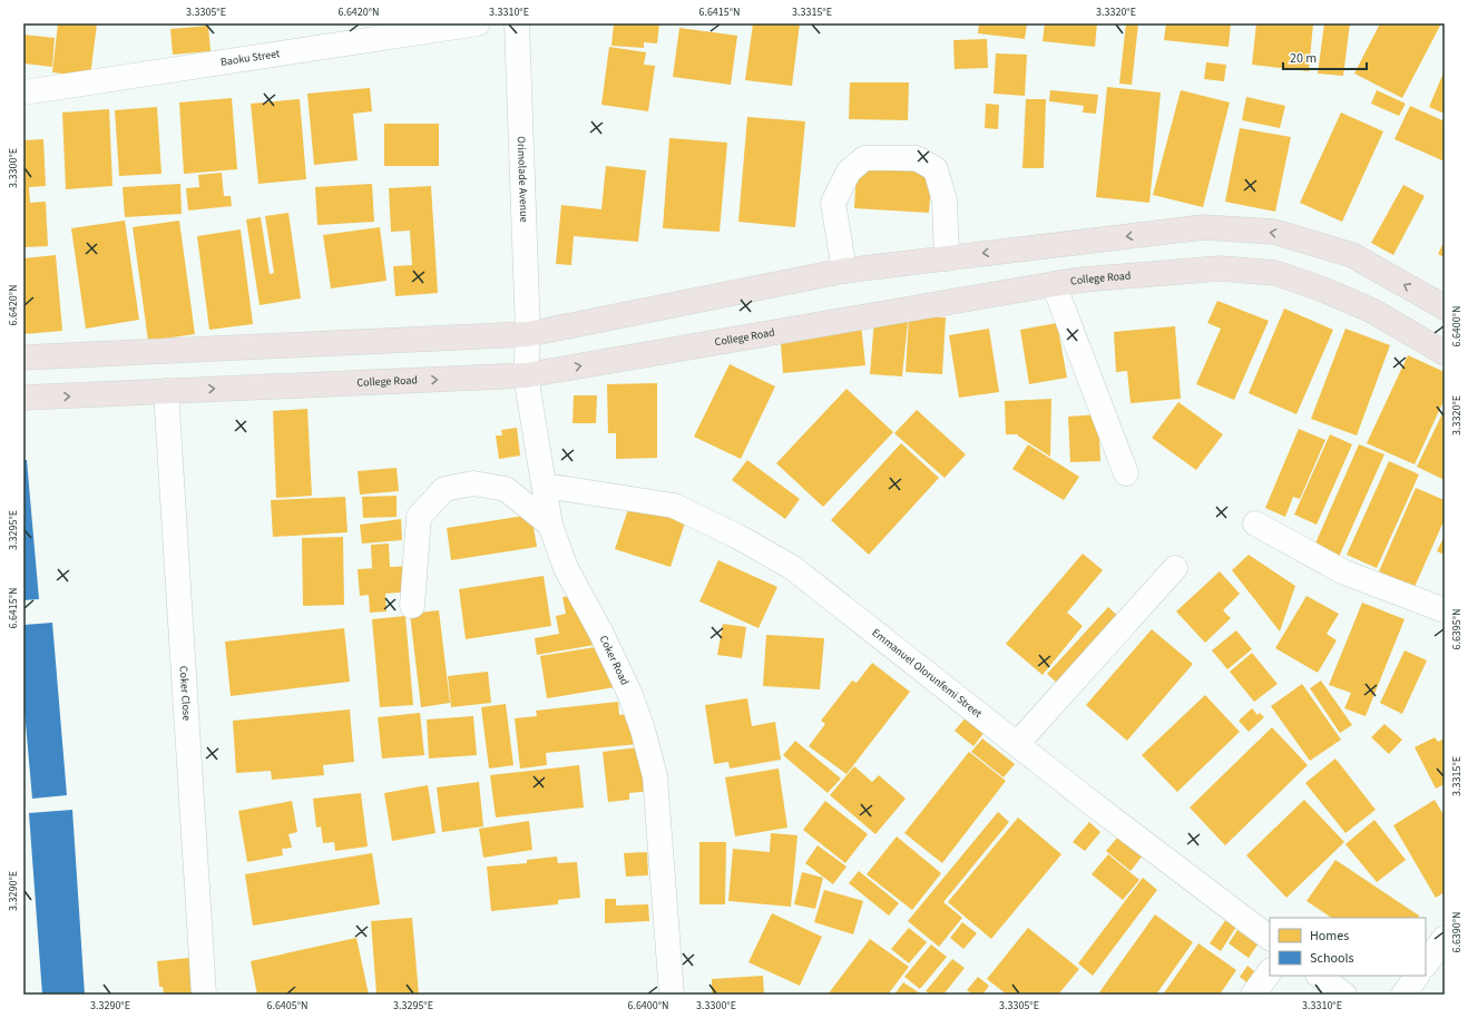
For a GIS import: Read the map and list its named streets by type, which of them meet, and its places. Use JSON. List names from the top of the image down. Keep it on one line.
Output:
{"streets":{"main road":["College Road"],"street":["Baoku Street","Orimolade Avenue","Coker Road","Emmanuel Olorunfemi Street","Coker Close"]},"crossings":[["Orimolade Avenue","Coker Road"],["College Road","Coker Road"],["College Road","Coker Close"],["Coker Road","Emmanuel Olorunfemi Street"]],"legend":["Homes","Schools"],"scale_bar":"20 m","coordinates":["3.3305°E","6.6420°N","3.3310°E","6.6415°N","3.3315°E","3.3320°E","3.3300°E","6.6400°N","3.3295°E","6.6395°N","3.3290°E","6.6390°N","6.6405°N"]}
